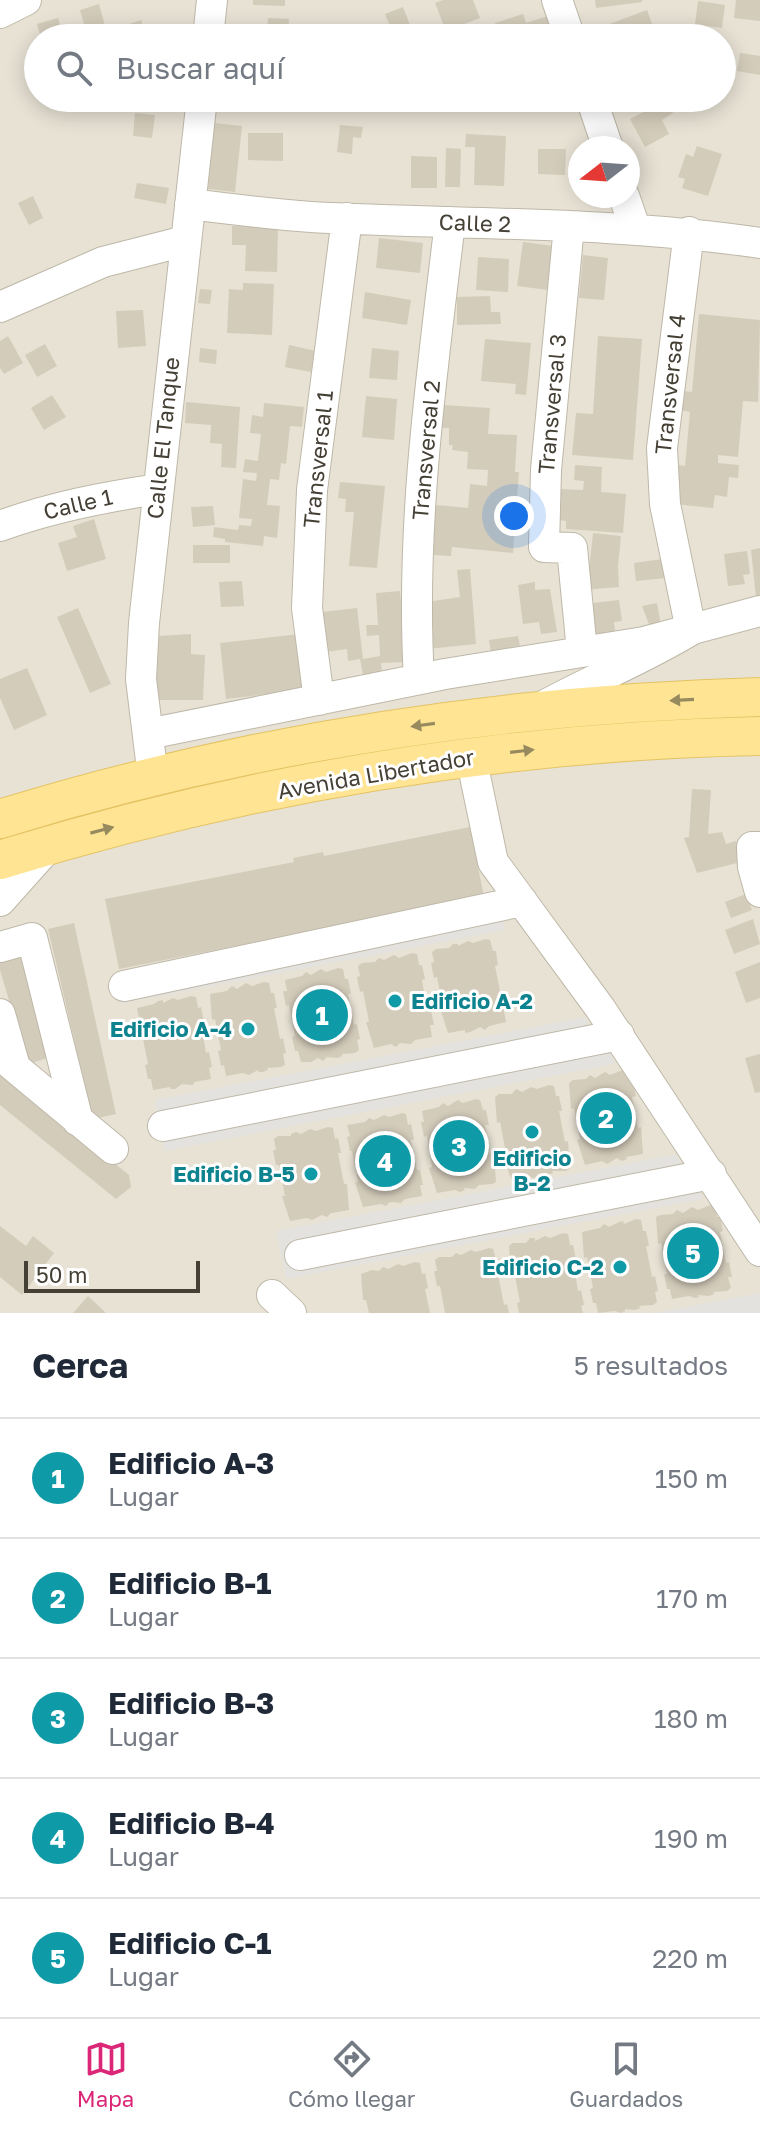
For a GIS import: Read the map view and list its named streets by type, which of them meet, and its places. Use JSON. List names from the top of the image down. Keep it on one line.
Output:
{"streets":{"main road":["Avenida Libertador"],"street":["Calle 2","Transversal 4","Transversal 3","Calle El Tanque","Transversal 2","Transversal 1","Calle 1"]},"crossings":[["Calle 2","Transversal 4"],["Calle 2","Transversal 3"],["Calle 2","Calle El Tanque"],["Calle 2","Transversal 2"],["Calle 2","Transversal 1"],["Calle El Tanque","Calle 1"],["Calle El Tanque","Avenida Libertador"]],"places":["Edificio A-2","Edificio A-4","Edificio B-2","Edificio B-5","Edificio C-2"],"scale_bar":"50 m","north":"left","page":{"search":"Buscar aquí","pins":["1","2","3","4","5"],"scale":"50 m","heading":["Cerca","5 resultados"],"list":[{"mark":"1","name":"Edificio A-3","note":"Lugar","value":"150 m"},{"mark":"2","name":"Edificio B-1","note":"Lugar","value":"170 m"},{"mark":"3","name":"Edificio B-3","note":"Lugar","value":"180 m"},{"mark":"4","name":"Edificio B-4","note":"Lugar","value":"190 m"},{"mark":"5","name":"Edificio C-1","note":"Lugar","value":"220 m"}],"nav":["Mapa","Cómo llegar","Guardados"]}}
